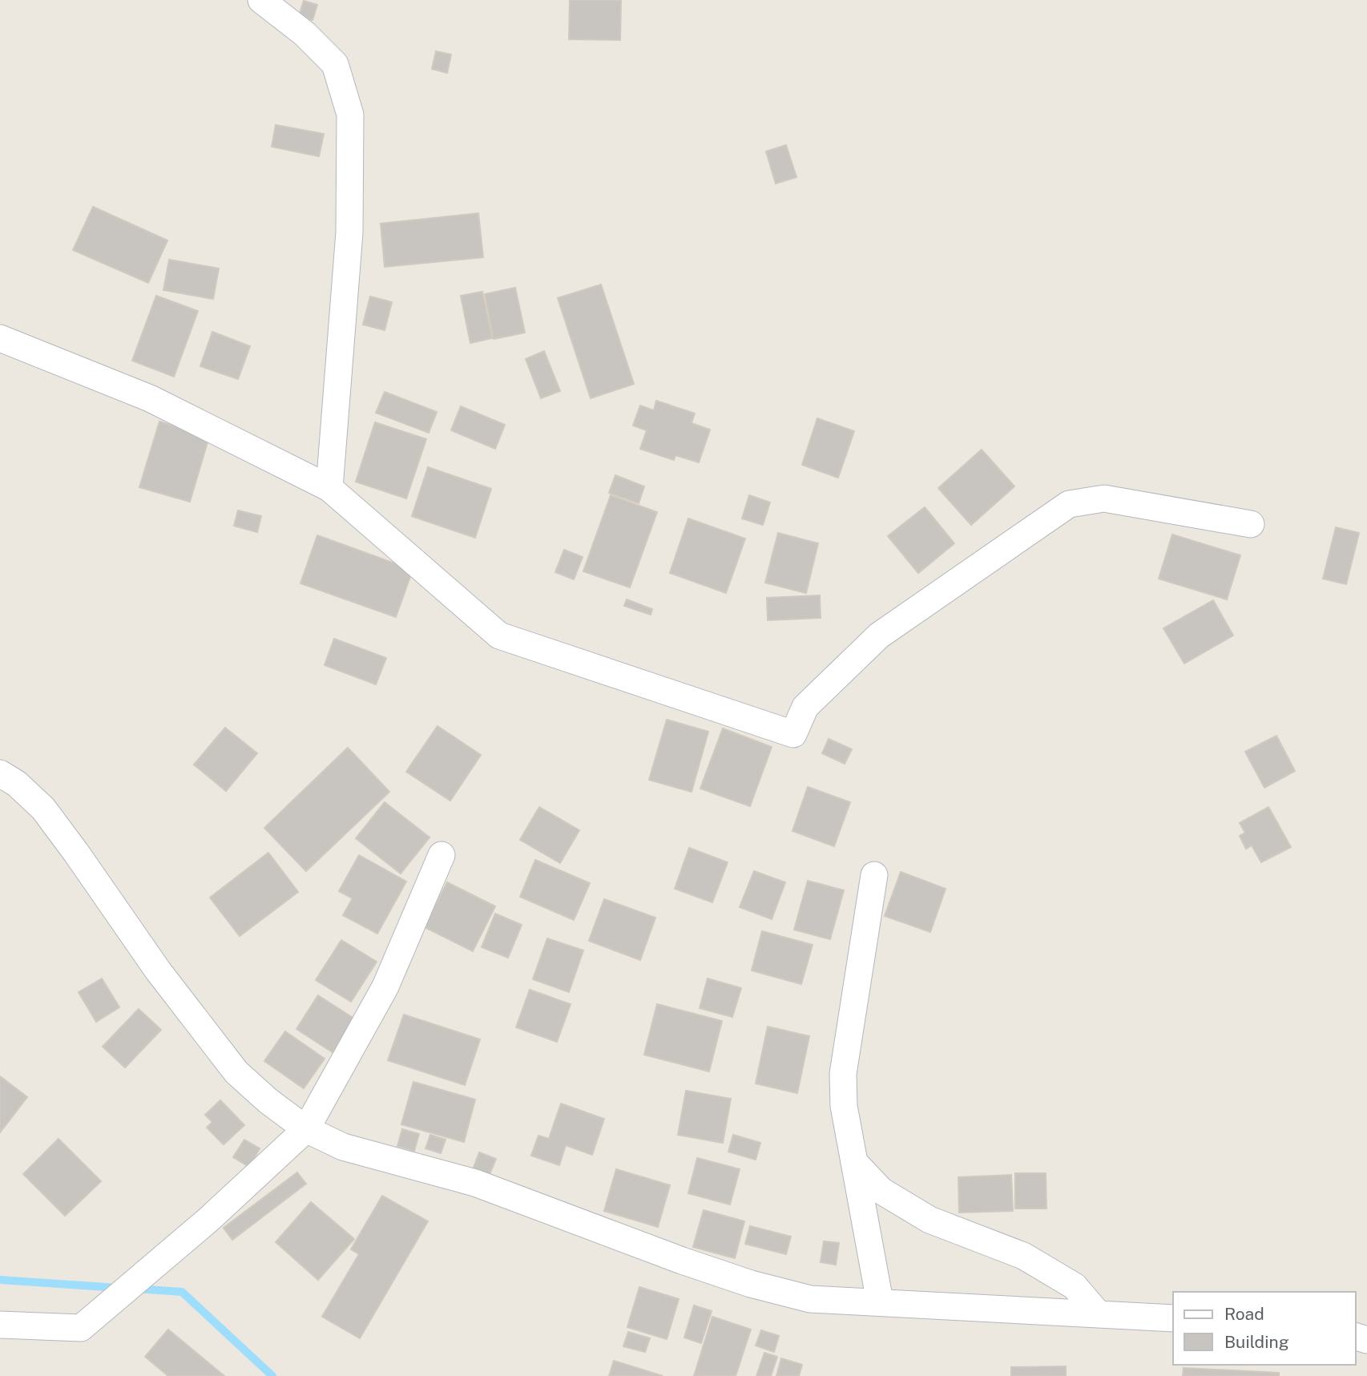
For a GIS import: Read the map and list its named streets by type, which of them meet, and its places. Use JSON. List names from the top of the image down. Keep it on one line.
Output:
{"legend":["Road","Building"]}
